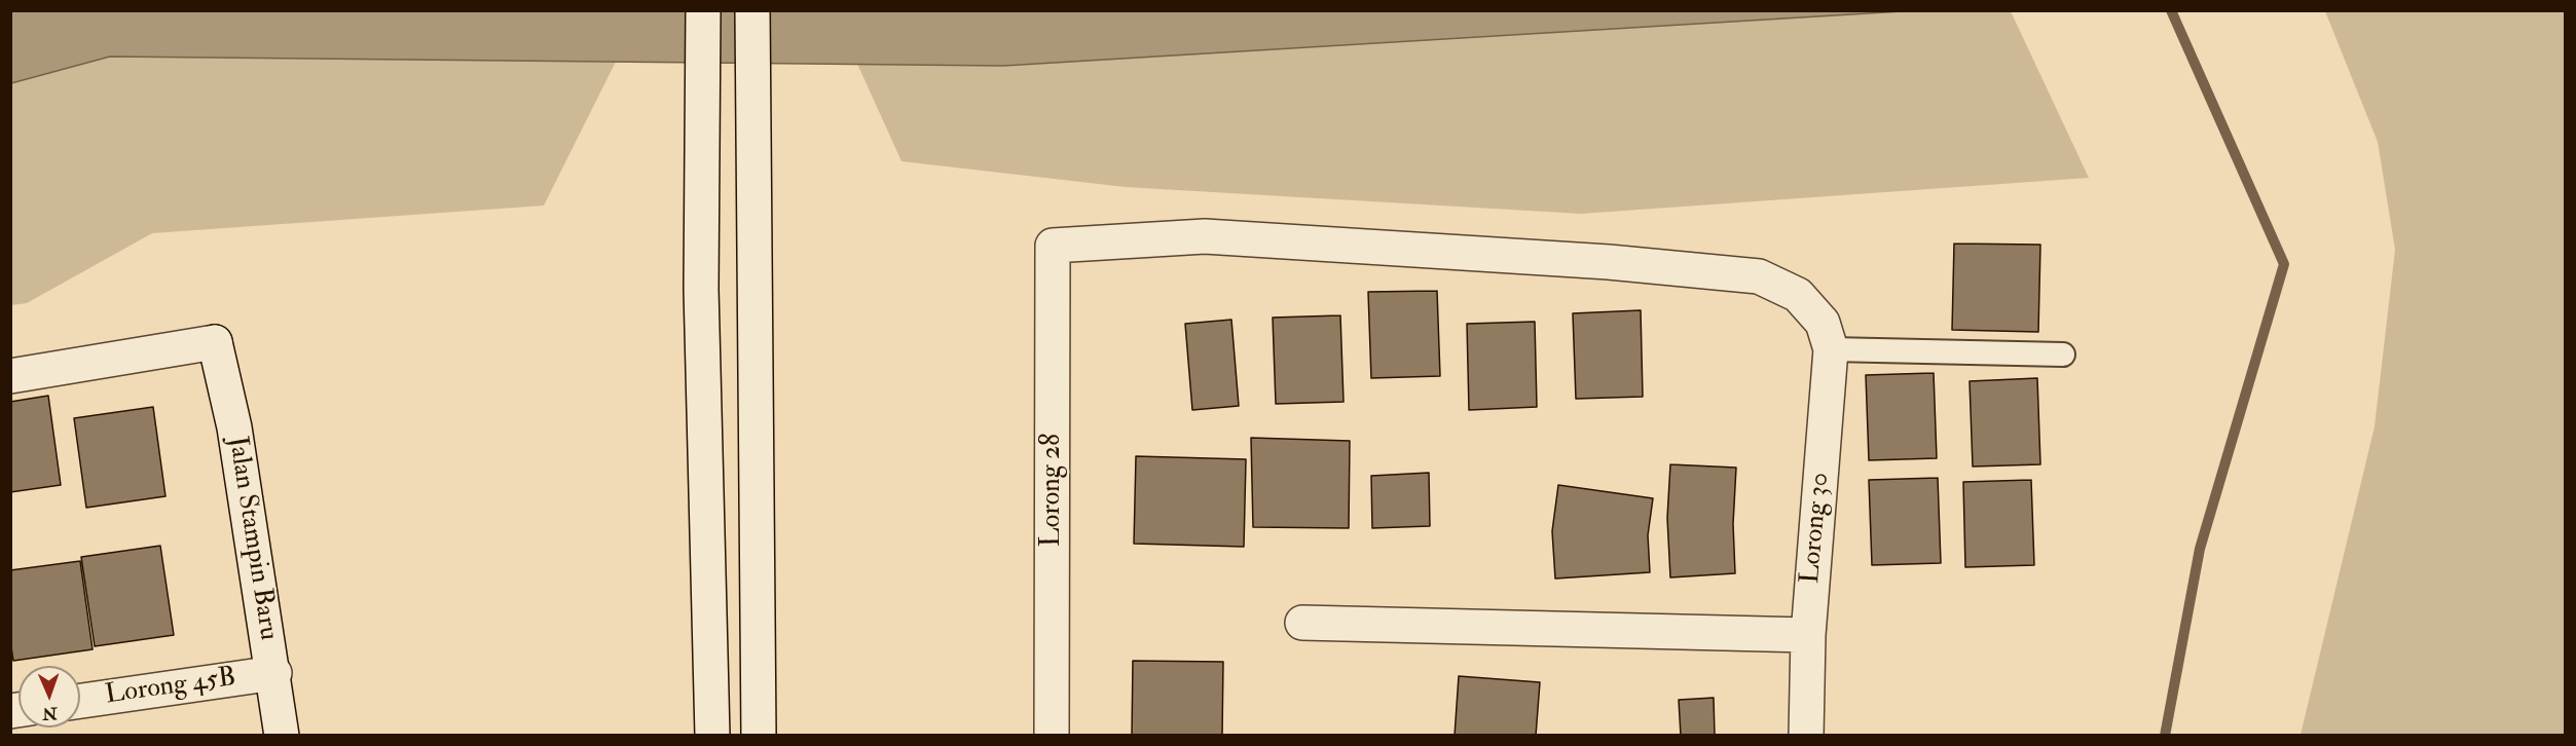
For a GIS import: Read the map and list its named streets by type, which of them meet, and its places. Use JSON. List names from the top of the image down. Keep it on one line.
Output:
{"streets":{"street":["Lorong 28","Lorong 30","Jalan Stampin Baru","Lorong 45B"]},"crossings":[["Lorong 28","Lorong 30"],["Jalan Stampin Baru","Lorong 45B"]],"north":"bottom"}
